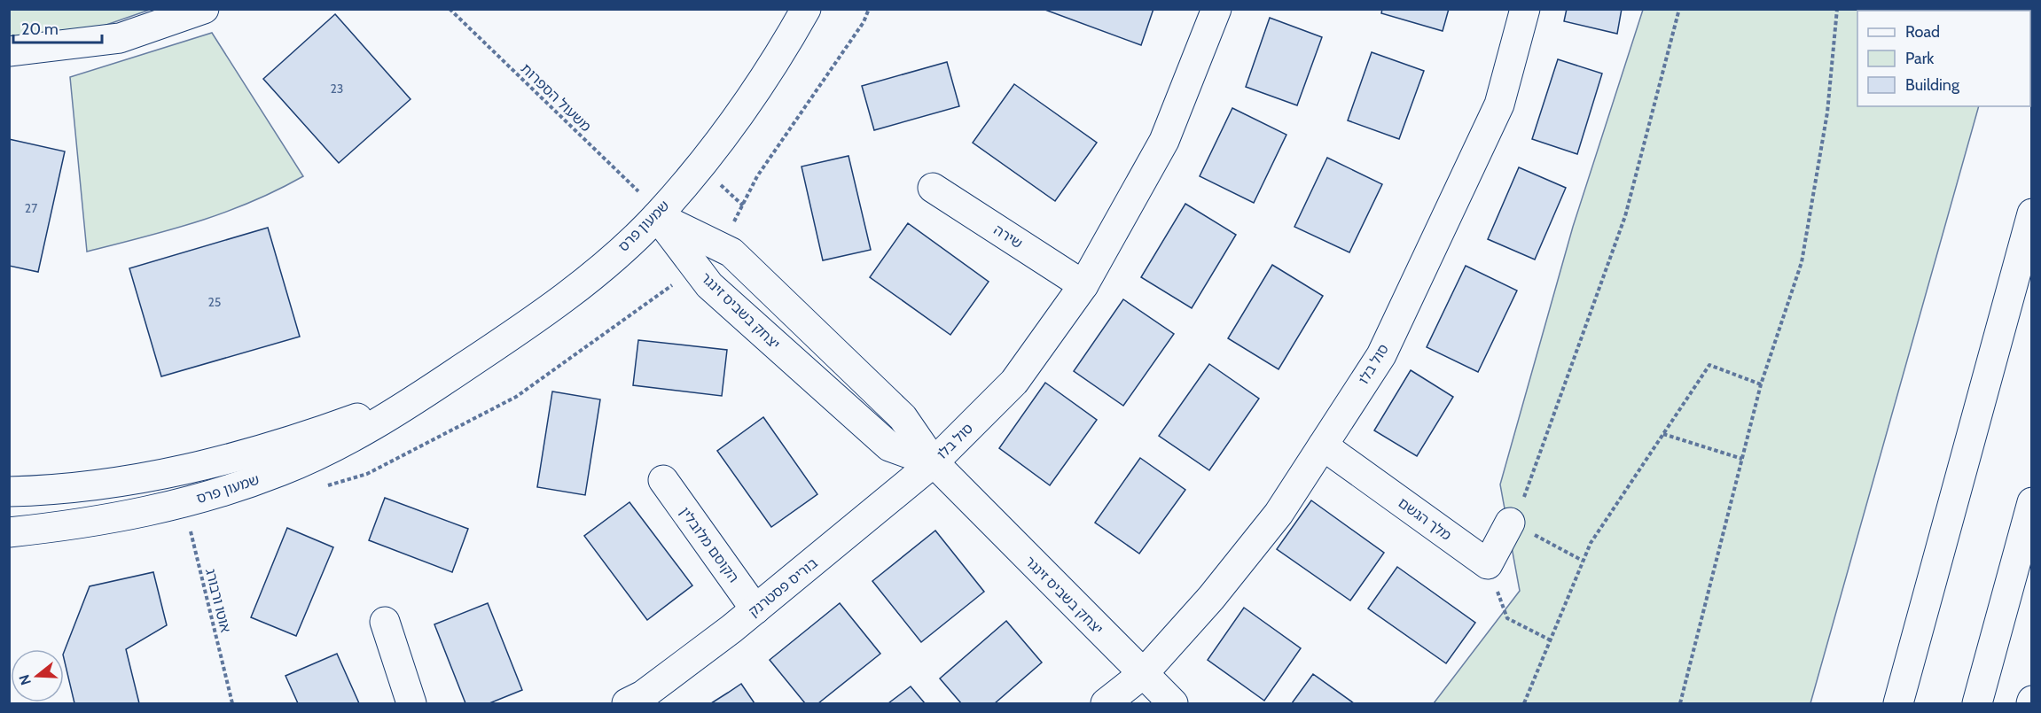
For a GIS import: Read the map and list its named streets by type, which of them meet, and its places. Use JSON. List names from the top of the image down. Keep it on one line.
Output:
{"streets":{"main road":["שמעון פרס","שירה","יצחק בשביס זינגר","סול בלו","מלך הגשם","הקוסם מלובלין","בוריס פסטרנק"],"path":["משעול הספרות","אוטו ורבורג"]},"crossings":[["שמעון פרס","יצחק בשביס זינגר"],["שמעון פרס","אוטו ורבורג"],["שירה","סול בלו"],["יצחק בשביס זינגר","סול בלו"],["יצחק בשביס זינגר","בוריס פסטרנק"],["סול בלו","מלך הגשם"],["סול בלו","בוריס פסטרנק"],["הקוסם מלובלין","בוריס פסטרנק"]],"house_numbers":["23","27","25"],"legend":["Road","Park","Building"],"scale_bar":"20 m","north":"left"}
